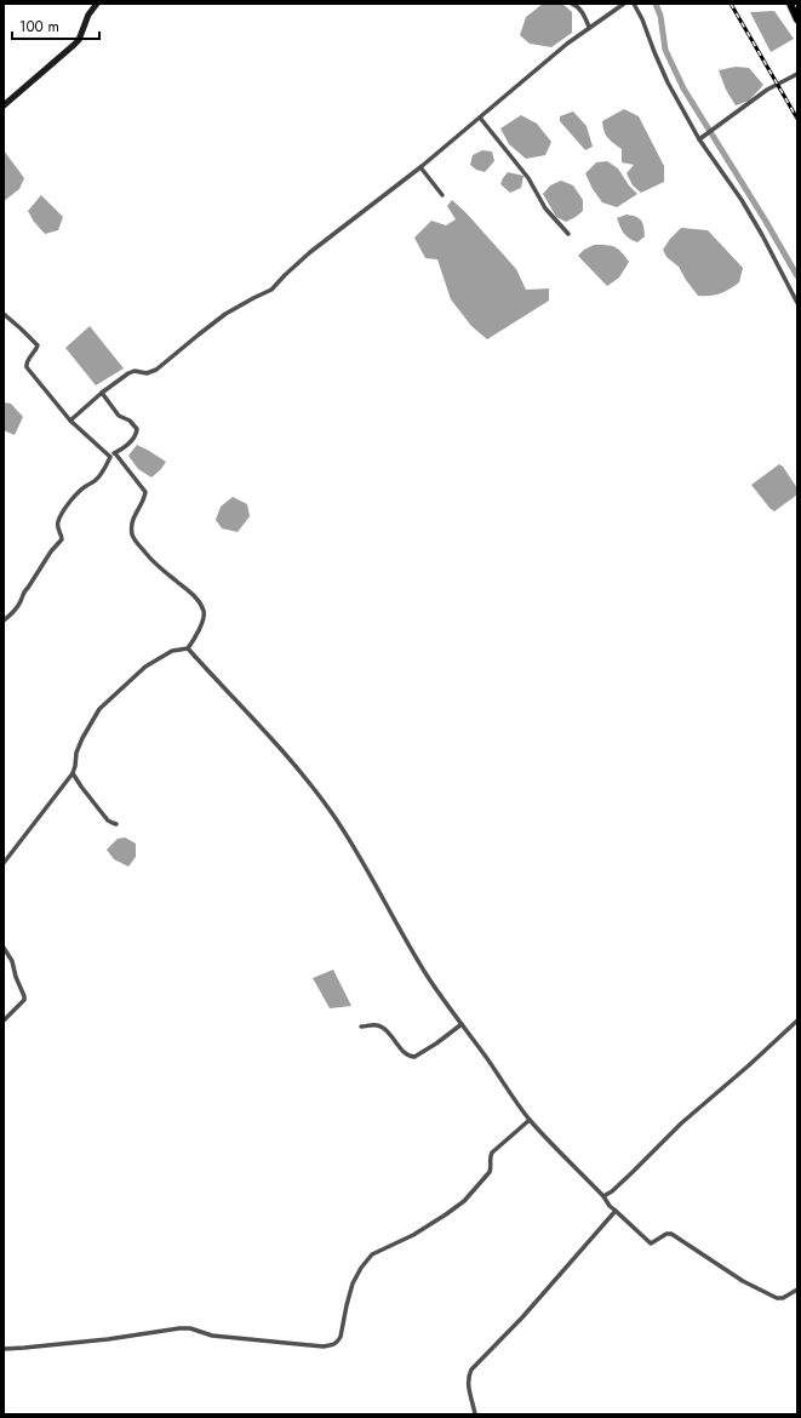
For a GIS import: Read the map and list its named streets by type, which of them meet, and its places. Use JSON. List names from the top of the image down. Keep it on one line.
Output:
{"scale_bar":"100 m"}
